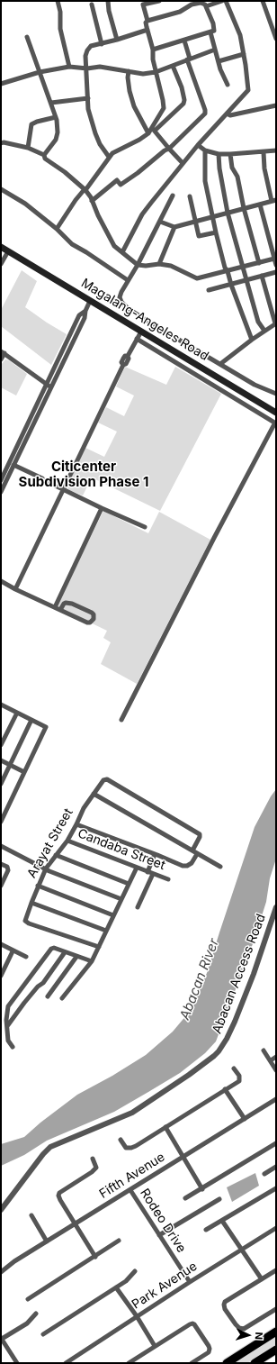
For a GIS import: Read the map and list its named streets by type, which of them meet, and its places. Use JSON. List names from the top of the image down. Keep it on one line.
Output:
{"streets":{"main road":["Magalang-Angeles Road"],"street":["Arayat Street","Candaba Street","Abacan Access Road","Fifth Avenue","Rodeo Drive","Park Avenue"]},"crossings":[["Arayat Street","Candaba Street"],["Fifth Avenue","Rodeo Drive"],["Rodeo Drive","Park Avenue"]],"districts":["Citicenter Subdivision Phase 1"],"water":["Abacan River"],"north":"right"}
